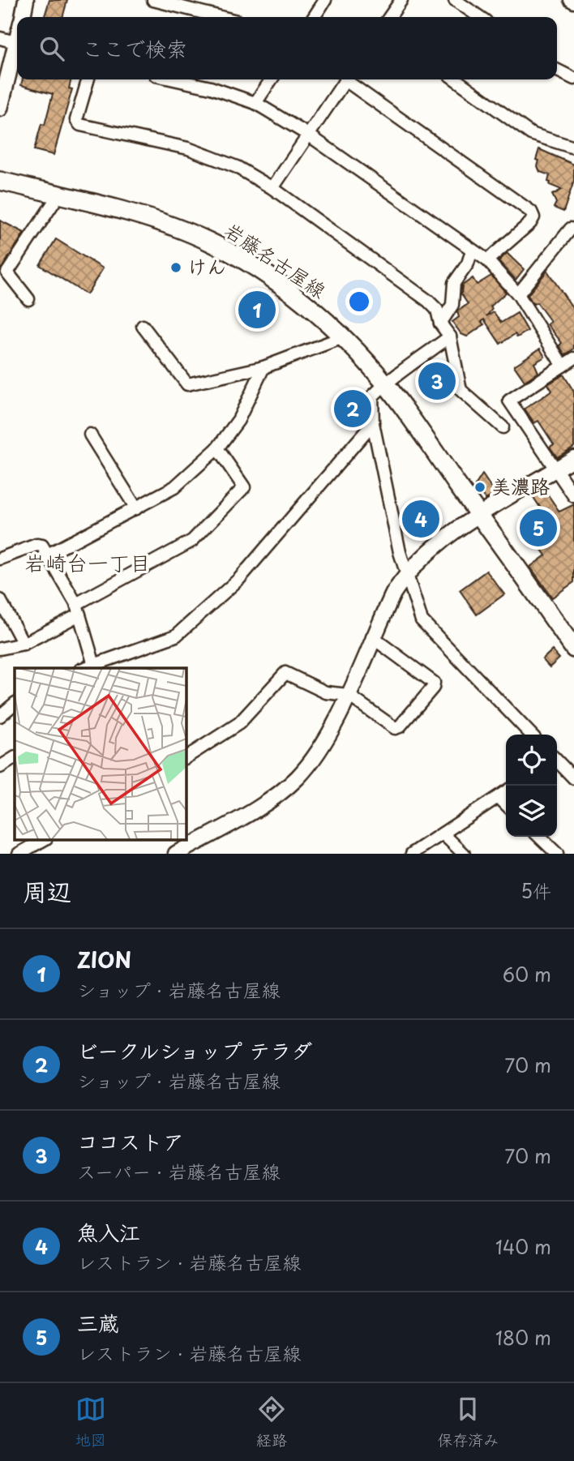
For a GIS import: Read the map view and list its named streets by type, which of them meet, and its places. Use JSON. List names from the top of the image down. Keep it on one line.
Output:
{"streets":{"main road":["岩藤名古屋線"]},"districts":["岩崎台一丁目"],"places":["けん","美濃路"],"page":{"search":"ここで検索","pins":["1","3","2","4","5"],"heading":["周辺","5件"],"list":[{"mark":"1","name":"ZION","note":"ショップ · 岩藤名古屋線","value":"60 m"},{"mark":"2","name":"ビークルショップ テラダ","note":"ショップ · 岩藤名古屋線","value":"70 m"},{"mark":"3","name":"ココストア","note":"スーパー · 岩藤名古屋線","value":"70 m"},{"mark":"4","name":"魚入江","note":"レストラン · 岩藤名古屋線","value":"140 m"},{"mark":"5","name":"三蔵","note":"レストラン · 岩藤名古屋線","value":"180 m"}],"nav":["地図","経路","保存済み"]}}
